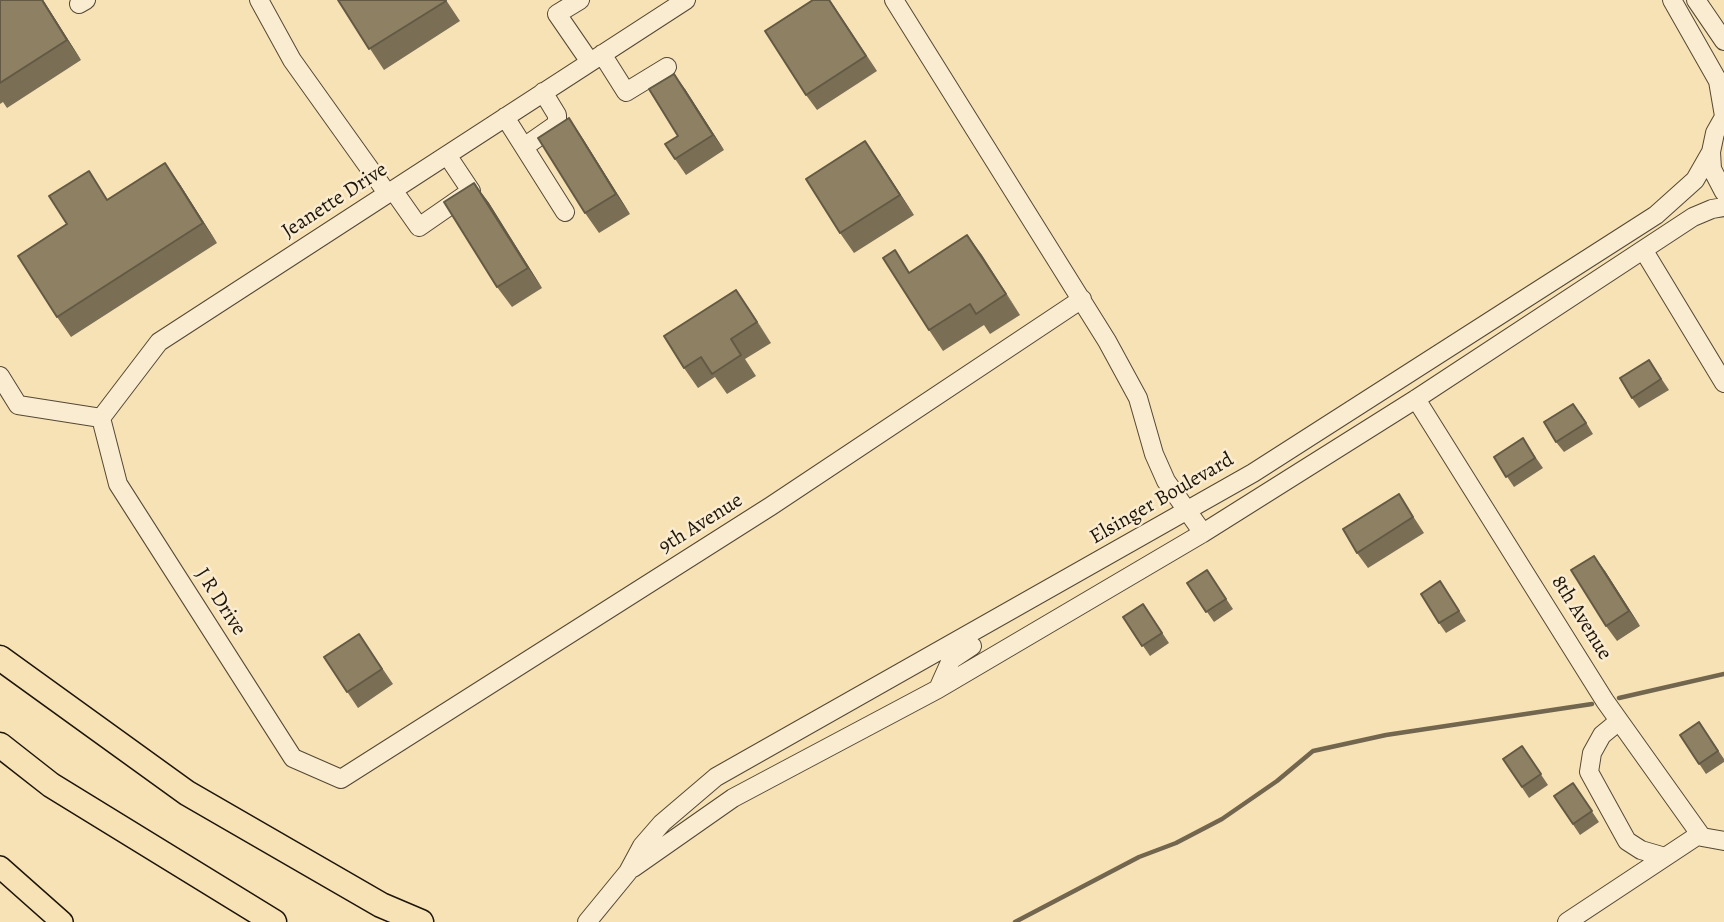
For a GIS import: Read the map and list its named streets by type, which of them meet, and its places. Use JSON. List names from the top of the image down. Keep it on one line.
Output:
{"streets":{"street":["Jeanette Drive","Elsinger Boulevard","9th Avenue","J R Drive","8th Avenue"]},"crossings":[["Jeanette Drive","J R Drive"],["Elsinger Boulevard","8th Avenue"],["9th Avenue","J R Drive"]]}
